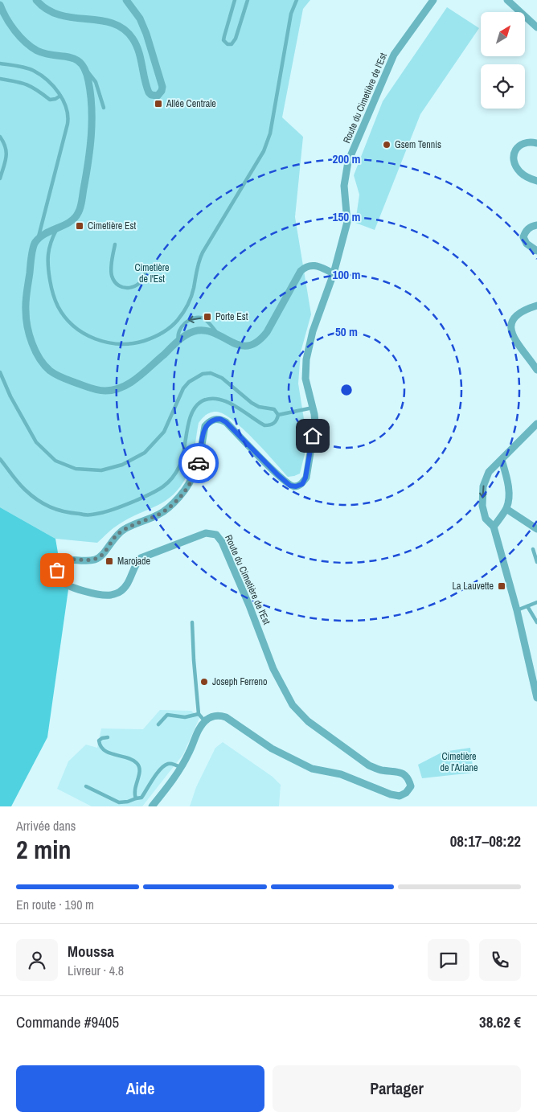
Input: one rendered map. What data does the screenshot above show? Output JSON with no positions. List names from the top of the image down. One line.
{"streets":{"street":["Route du Cimetière de l'Est"]},"parks":["Cimetière de l'Est","Cimetière de l’Ariane"],"places":{"transit":["Allée Centrale","Cimetière Est","Porte Est","Marojade","La Lauvette"],"other":["Gsem Tennis","Joseph Ferreno"]},"north":"top right","page":{"heading":["2 min","Arrivée dans","08:17–08:22"],"panel":["Moussa","Livreur · 4.8","Commande #9405","38.62 €"],"bar":"En route · 190 m","buttons":["Aide","Partager"]},"rings":["200 m","150 m","100 m","50 m"]}
